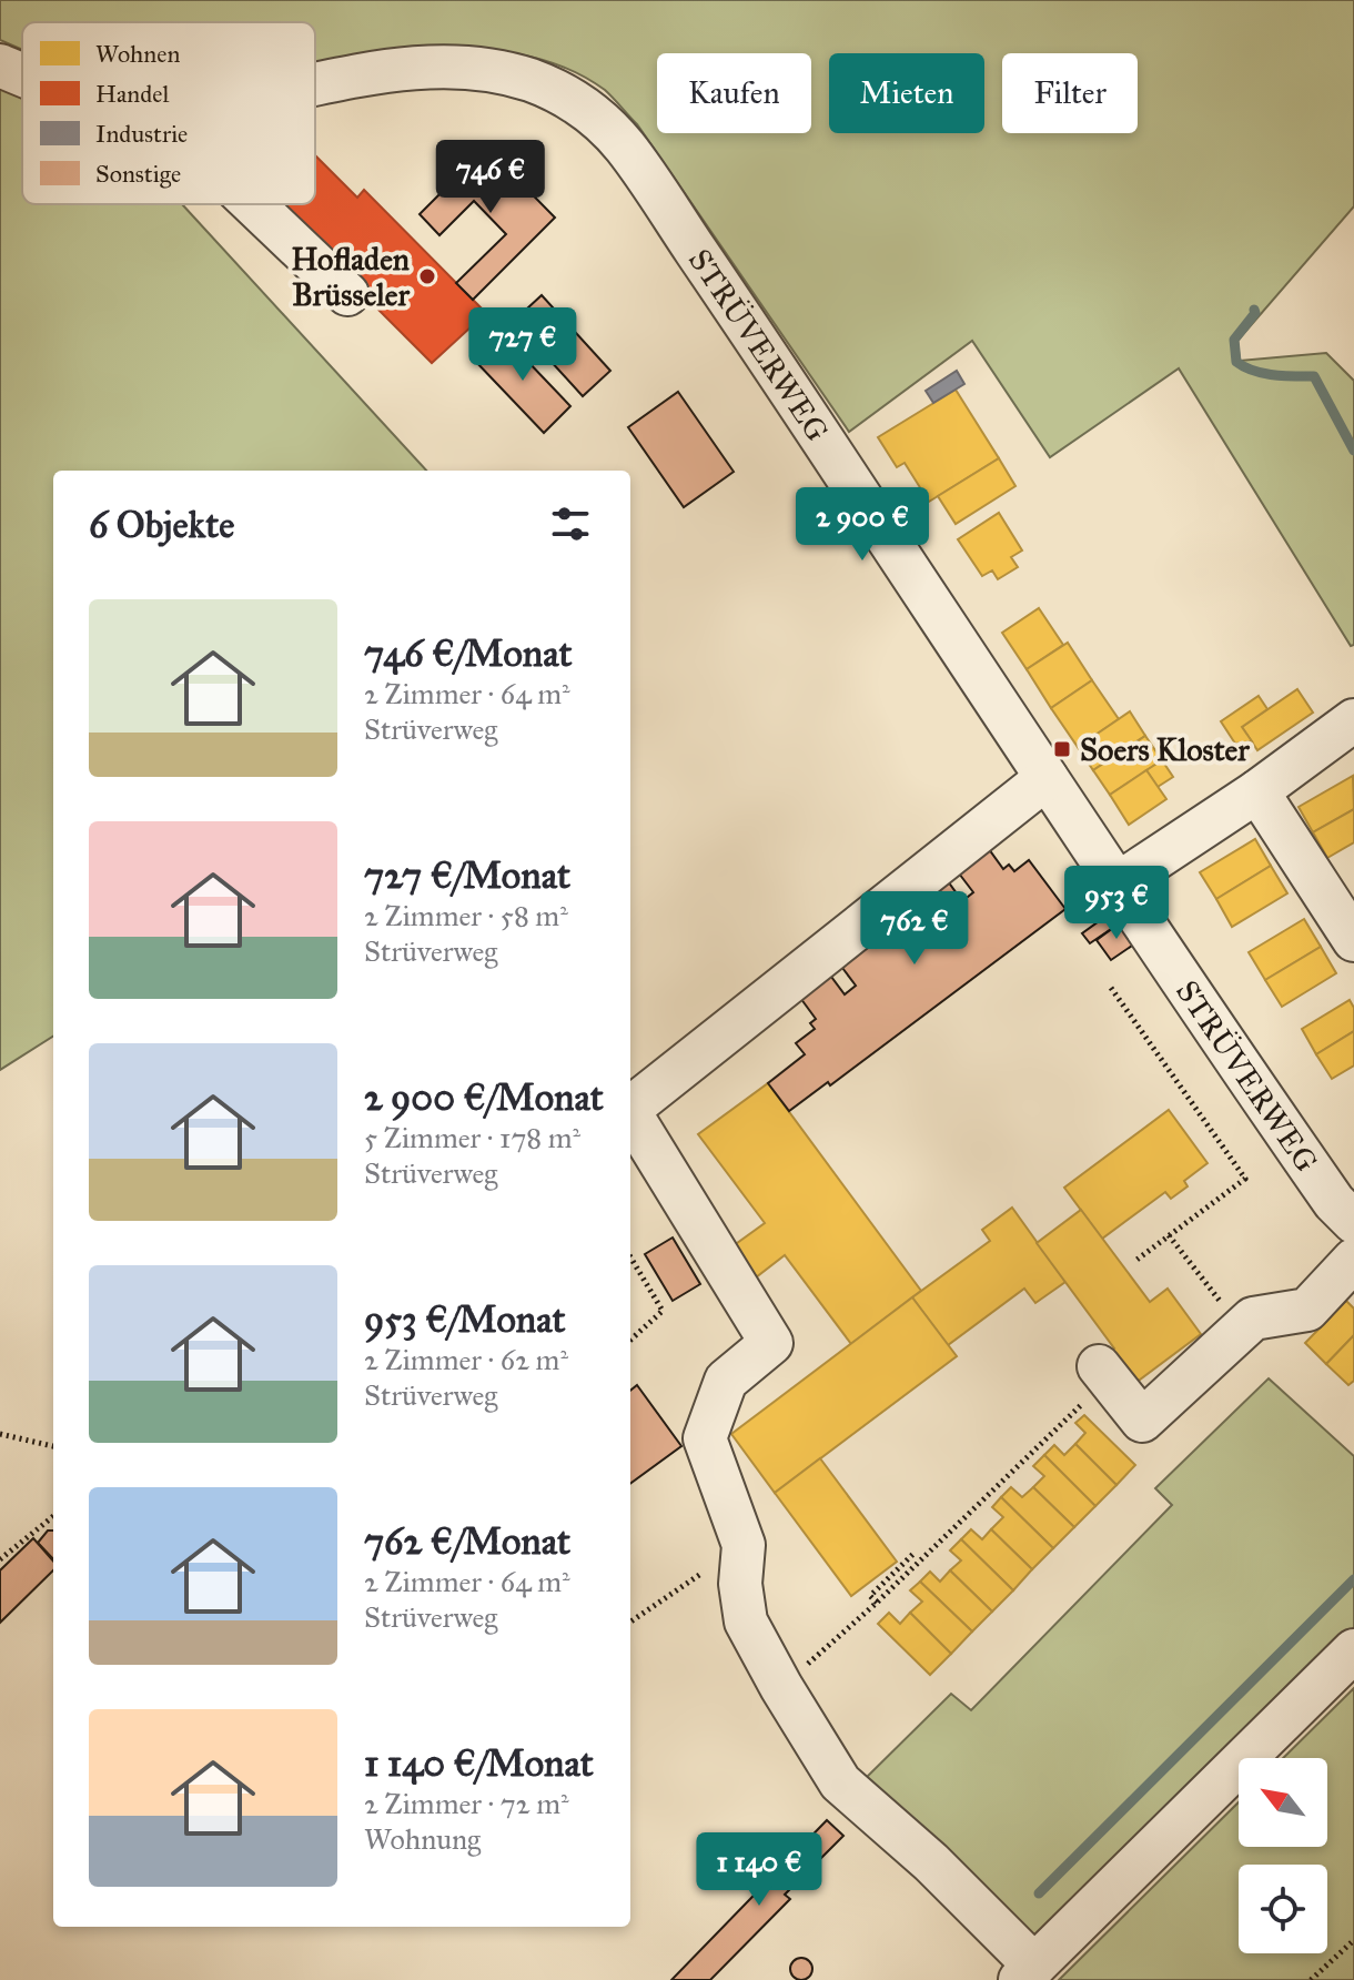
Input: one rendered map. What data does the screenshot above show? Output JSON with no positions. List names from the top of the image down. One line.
{"streets":{"street":["STRÜVERWEG"]},"places":{"other":["Hofladen Brüsseler"],"transit":["Soers Kloster"]},"legend":["Wohnen","Handel","Industrie","Sonstige"],"north":"top left","page":{"chip":["Kaufen","Mieten","Filter"],"price":["746 €","727 €","2 900 €","953 €","762 €","1 140 €"],"heading":"6 Objekte","list":[{"name":"746 €/Monat","note":"2 Zimmer · 64 m² · Strüverweg"},{"name":"727 €/Monat","note":"2 Zimmer · 58 m² · Strüverweg"},{"name":"2 900 €/Monat","note":"5 Zimmer · 178 m² · Strüverweg"},{"name":"953 €/Monat","note":"2 Zimmer · 62 m² · Strüverweg"},{"name":"762 €/Monat","note":"2 Zimmer · 64 m² · Strüverweg"},{"name":"1 140 €/Monat","note":"2 Zimmer · 72 m² · Wohnung"}]}}
